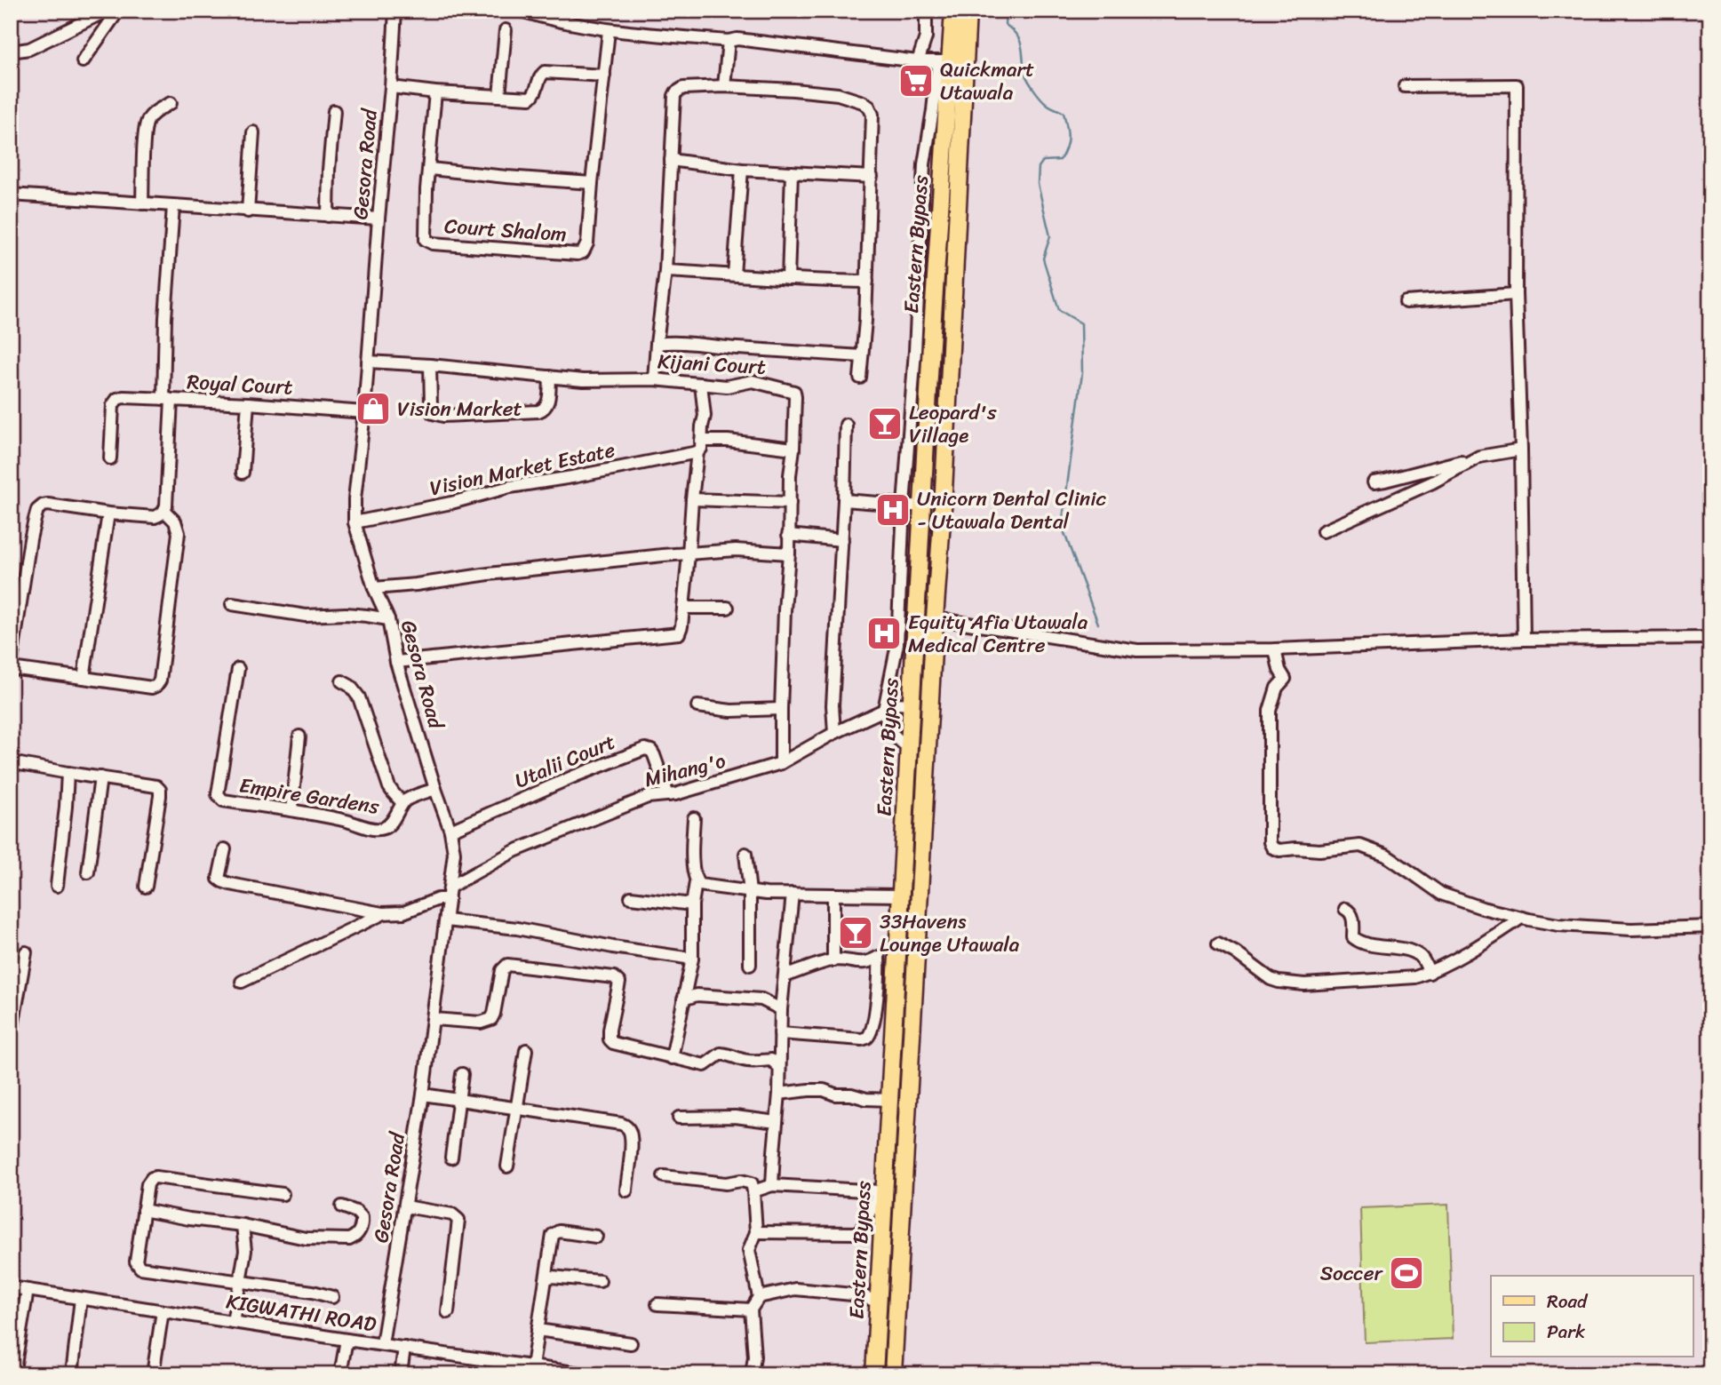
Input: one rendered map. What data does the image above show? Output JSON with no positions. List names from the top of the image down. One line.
{"streets":{"main road":["Eastern Bypass"],"street":["Gesora Road","Court Shalom","Kijani Court","Royal Court","Vision Market Estate","Utalii Court","Mihang'o","Empire Gardens","KIGWATHI ROAD"]},"crossings":[["Gesora Road","Kijani Court"],["Gesora Road","Royal Court"],["Gesora Road","Vision Market Estate"],["Gesora Road","Utalii Court"],["Gesora Road","Mihang'o"],["Gesora Road","Empire Gardens"],["Gesora Road","KIGWATHI ROAD"],["Eastern Bypass","Mihang'o"],["Kijani Court","Vision Market Estate"],["Kijani Court","Mihang'o"],["Utalii Court","Mihang'o"]],"places":{"supermarket":["Quickmart Utawala"],"shop":["Vision Market"],"bar":["Leopard's Village","33Havens Lounge Utawala"],"hospital":["Unicorn Dental Clinic - Utawala Dental","Equity Afia Utawala Medical Centre"],"sports":["Soccer"]},"legend":["Road","Park"]}
